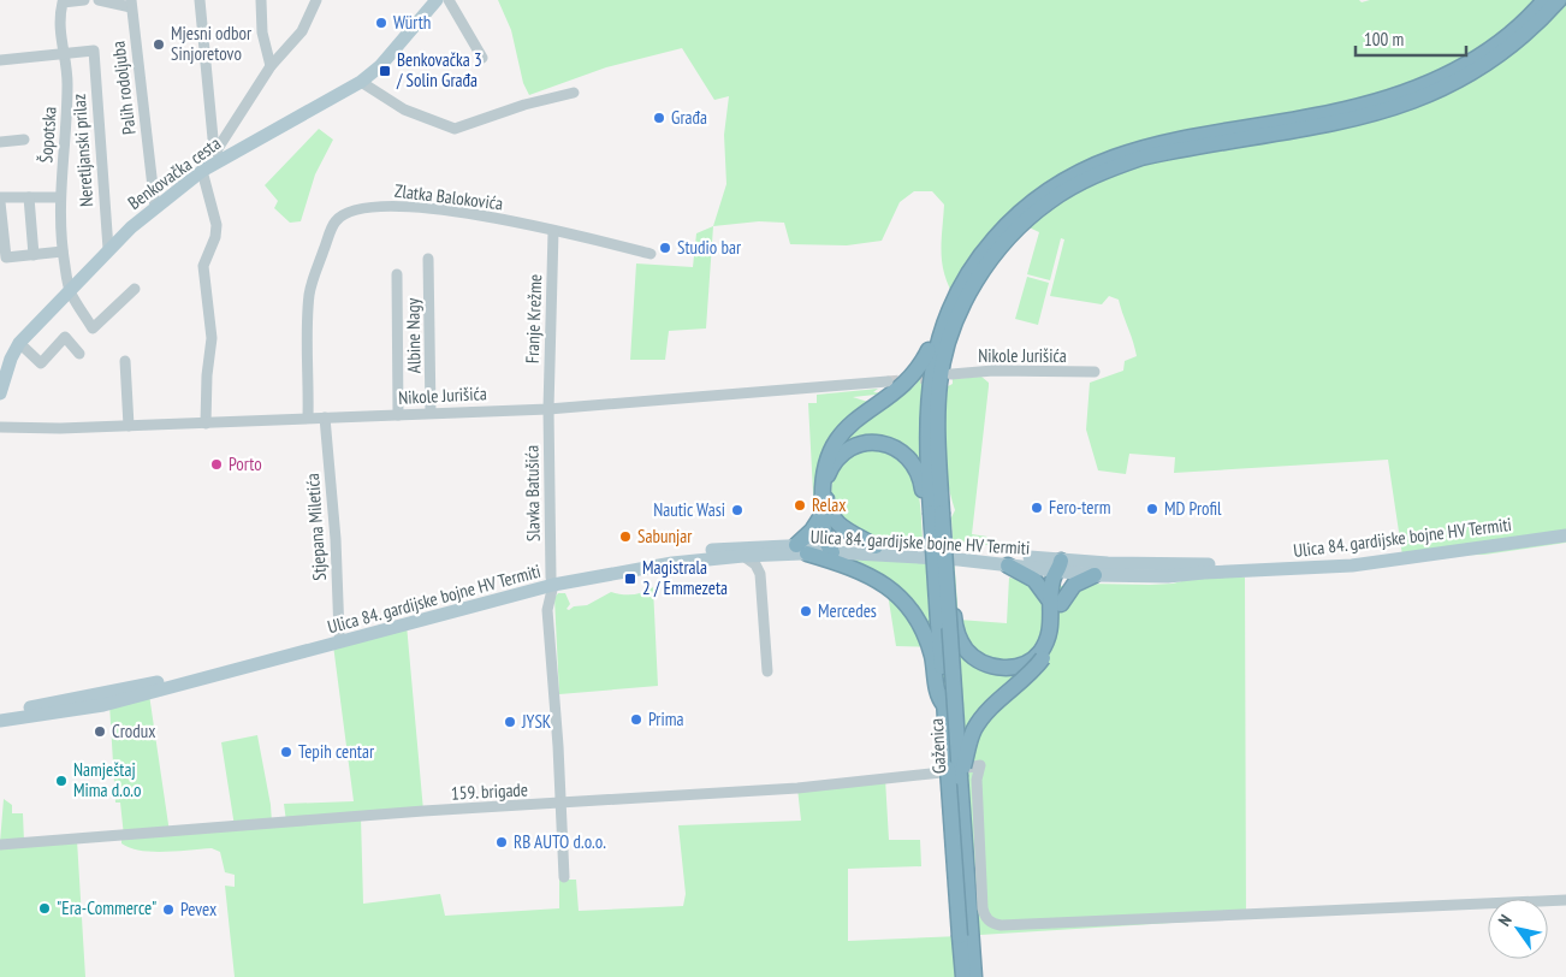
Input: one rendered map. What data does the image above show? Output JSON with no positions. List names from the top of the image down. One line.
{"streets":{"highway":["Gaženica"],"main road":["Benkovačka cesta","Ulica 84. gardijske bojne HV Termiti"],"street":["Palih rodoljuba","Šopotska","Neretljanski prilaz","Zlatka Balokovića","Franje Krežme","Albine Nagy","Nikole Jurišića","Slavka Batušića","Stjepana Miletića","159. brigade"]},"crossings":[["Palih rodoljuba","Benkovačka cesta"],["Šopotska","Neretljanski prilaz"],["Šopotska","Benkovačka cesta"],["Neretljanski prilaz","Benkovačka cesta"],["Zlatka Balokovića","Franje Krežme"],["Zlatka Balokovića","Nikole Jurišića"],["Franje Krežme","Nikole Jurišića"],["Franje Krežme","Slavka Batušića"],["Albine Nagy","Nikole Jurišića"],["Nikole Jurišića","Slavka Batušića"],["Nikole Jurišića","Stjepana Miletića"],["Slavka Batušića","Ulica 84. gardijske bojne HV Termiti"],["Slavka Batušića","159. brigade"],["Stjepana Miletića","Ulica 84. gardijske bojne HV Termiti"]],"places":{"other":["Würth","Mjesni odbor Sinjoretovo","Građa","Studio bar","Porto","Relax","Fero-term","MD Profil","Nautic Wasi","Sabunjar","Mercedes","Prima","JYSK","Crodux","Tepih centar","Namještaj Mima d.o.o","RB AUTO d.o.o.","\"Era-Commerce\"","Pevex"],"transit":["Benkovačka 3 / Solin Građa","Magistrala 2 / Emmezeta"]},"scale_bar":"100 m","north":"top left"}
